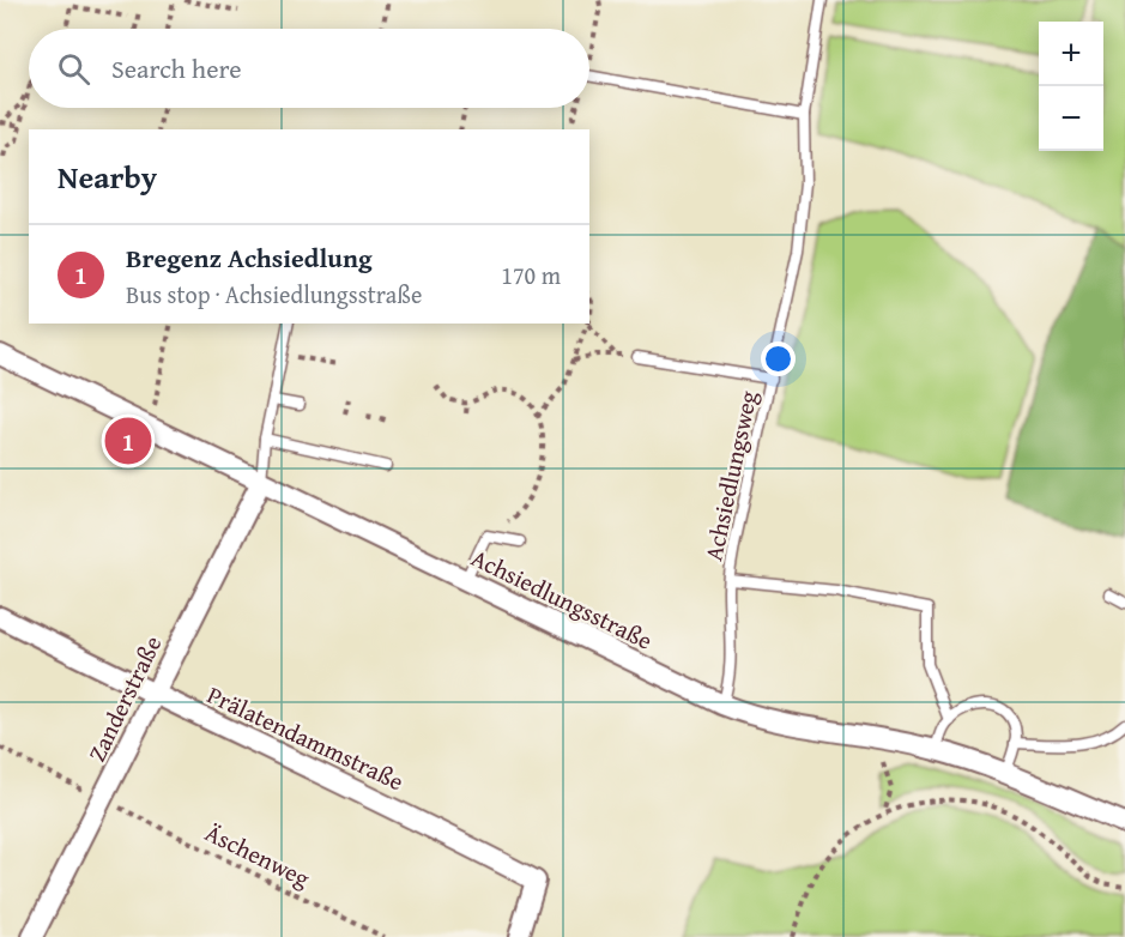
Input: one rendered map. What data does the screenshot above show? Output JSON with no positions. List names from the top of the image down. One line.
{"streets":{"street":["Achsiedlungsstraße","Zanderstraße","Prälatendammstraße"],"lane":["Achsiedlungsweg"],"path":["Äschenweg"]},"crossings":[["Achsiedlungsweg","Achsiedlungsstraße"],["Achsiedlungsstraße","Zanderstraße"],["Zanderstraße","Prälatendammstraße"]],"page":{"map_buttons":["+","−"],"search":"Search here","heading":"Nearby","list":[{"mark":"1","name":"Bregenz Achsiedlung","note":"Bus stop · Achsiedlungsstraße","value":"170 m"}],"pins":"1"}}
